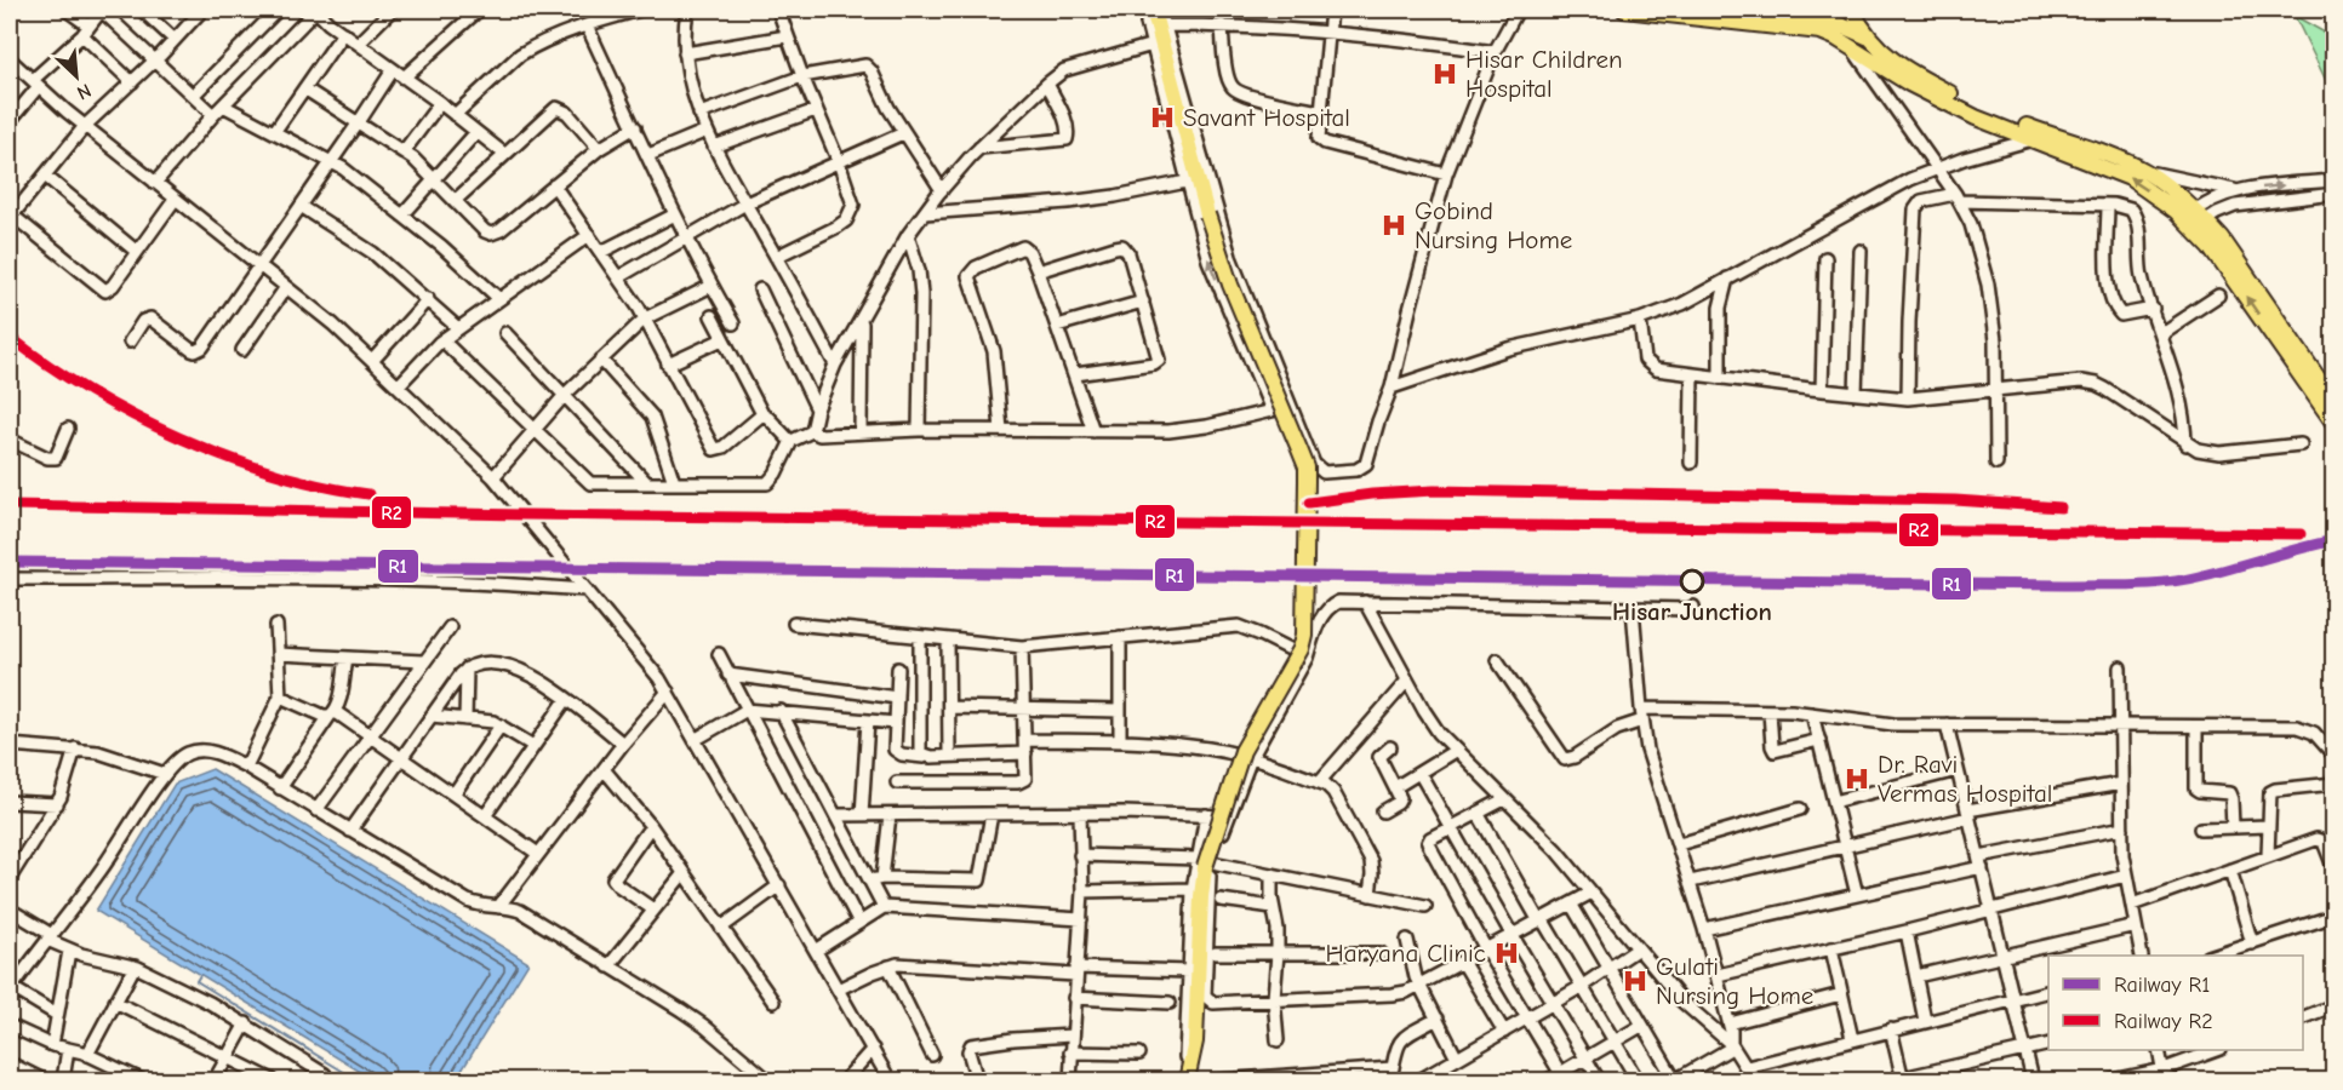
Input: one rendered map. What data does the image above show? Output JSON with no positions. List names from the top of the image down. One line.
{"places":{"hospital":["Hisar Children Hospital","Savant Hospital","Gobind Nursing Home","Dr. Ravi Vermas Hospital","Haryana Clinic","Gulati Nursing Home"],"other":["Hisar Junction"]},"lines":["rail line R2","rail line R1"],"legend":["Railway R1","Railway R2"],"north":"bottom right"}
